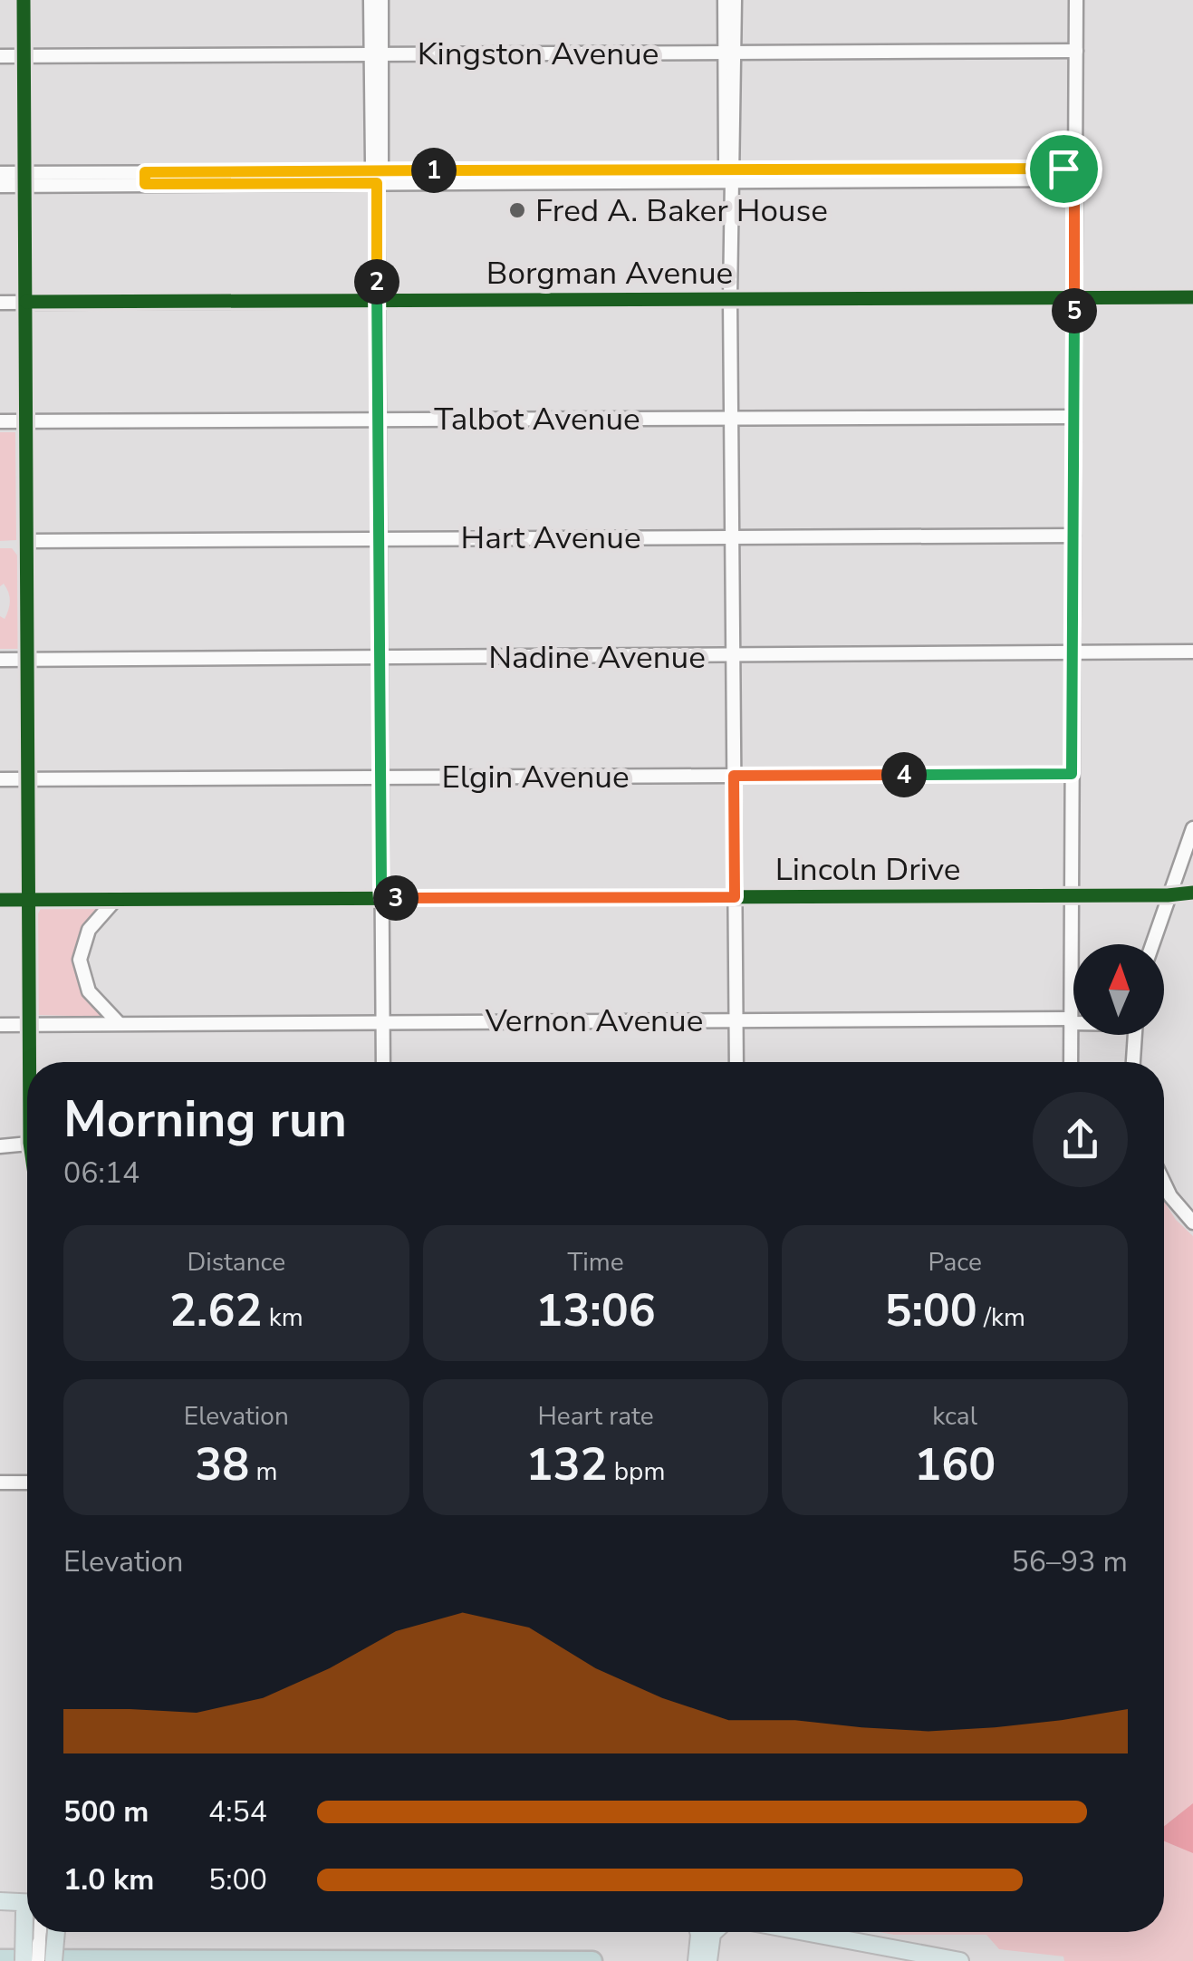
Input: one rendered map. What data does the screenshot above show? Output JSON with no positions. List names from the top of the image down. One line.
{"streets":{"street":["Kingston Avenue","Borgman Avenue","Talbot Avenue","Hart Avenue","Nadine Avenue","Elgin Avenue","Lincoln Drive","Vernon Avenue"]},"places":["Fred A. Baker House"],"north":"top","page":{"pins":["1","2","5","4","3"],"heading":["Morning run","06:14"],"stats":[["Distance","2.62 km"],["Time","13:06"],["Pace","5:00 /km"],["Elevation","38 m"],["Heart rate","132 bpm"],["kcal","160"]],"chart":["Elevation","56–93 m"],"list":[{"name":"500 m","note":"4:54"},{"name":"1.0 km","note":"5:00"}]}}
